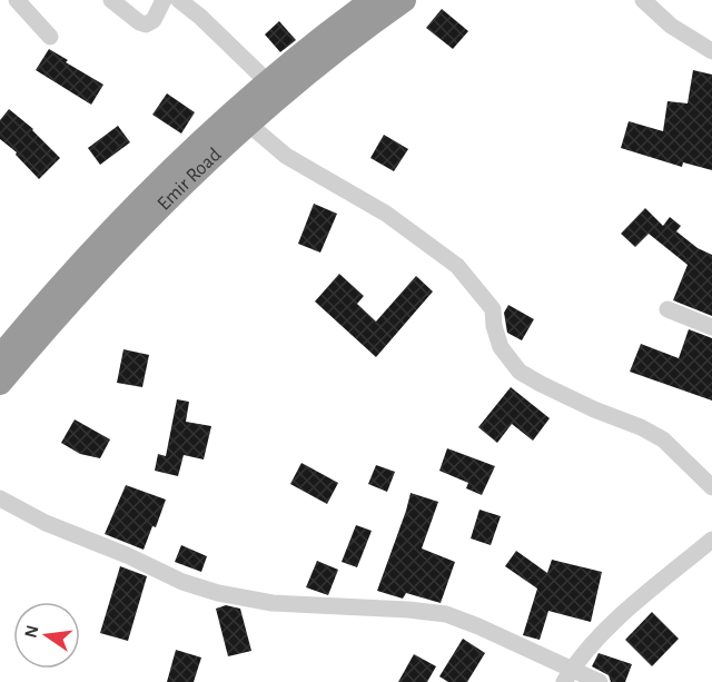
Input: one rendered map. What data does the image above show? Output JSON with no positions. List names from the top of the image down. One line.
{"streets":{"highway":["Emir Road"]},"north":"left"}
